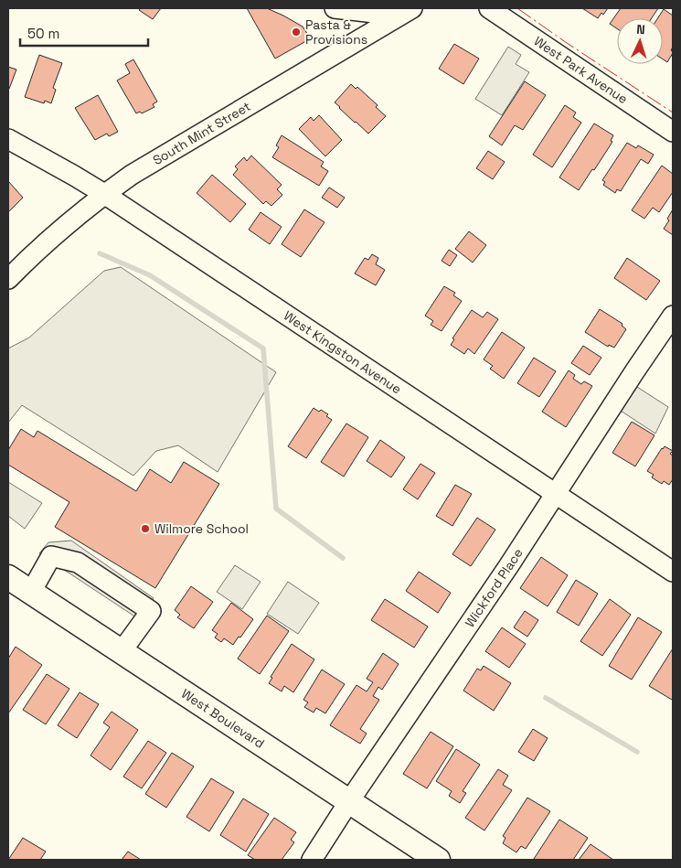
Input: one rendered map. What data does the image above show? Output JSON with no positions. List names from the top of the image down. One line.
{"streets":{"main road":["West Boulevard"],"street":["West Park Avenue","South Mint Street","West Kingston Avenue","Wickford Place"]},"crossings":[["South Mint Street","West Kingston Avenue"],["West Kingston Avenue","Wickford Place"],["Wickford Place","West Boulevard"]],"places":["Pasta & Provisions","Wilmore School"],"scale_bar":"50 m","north":"top"}
